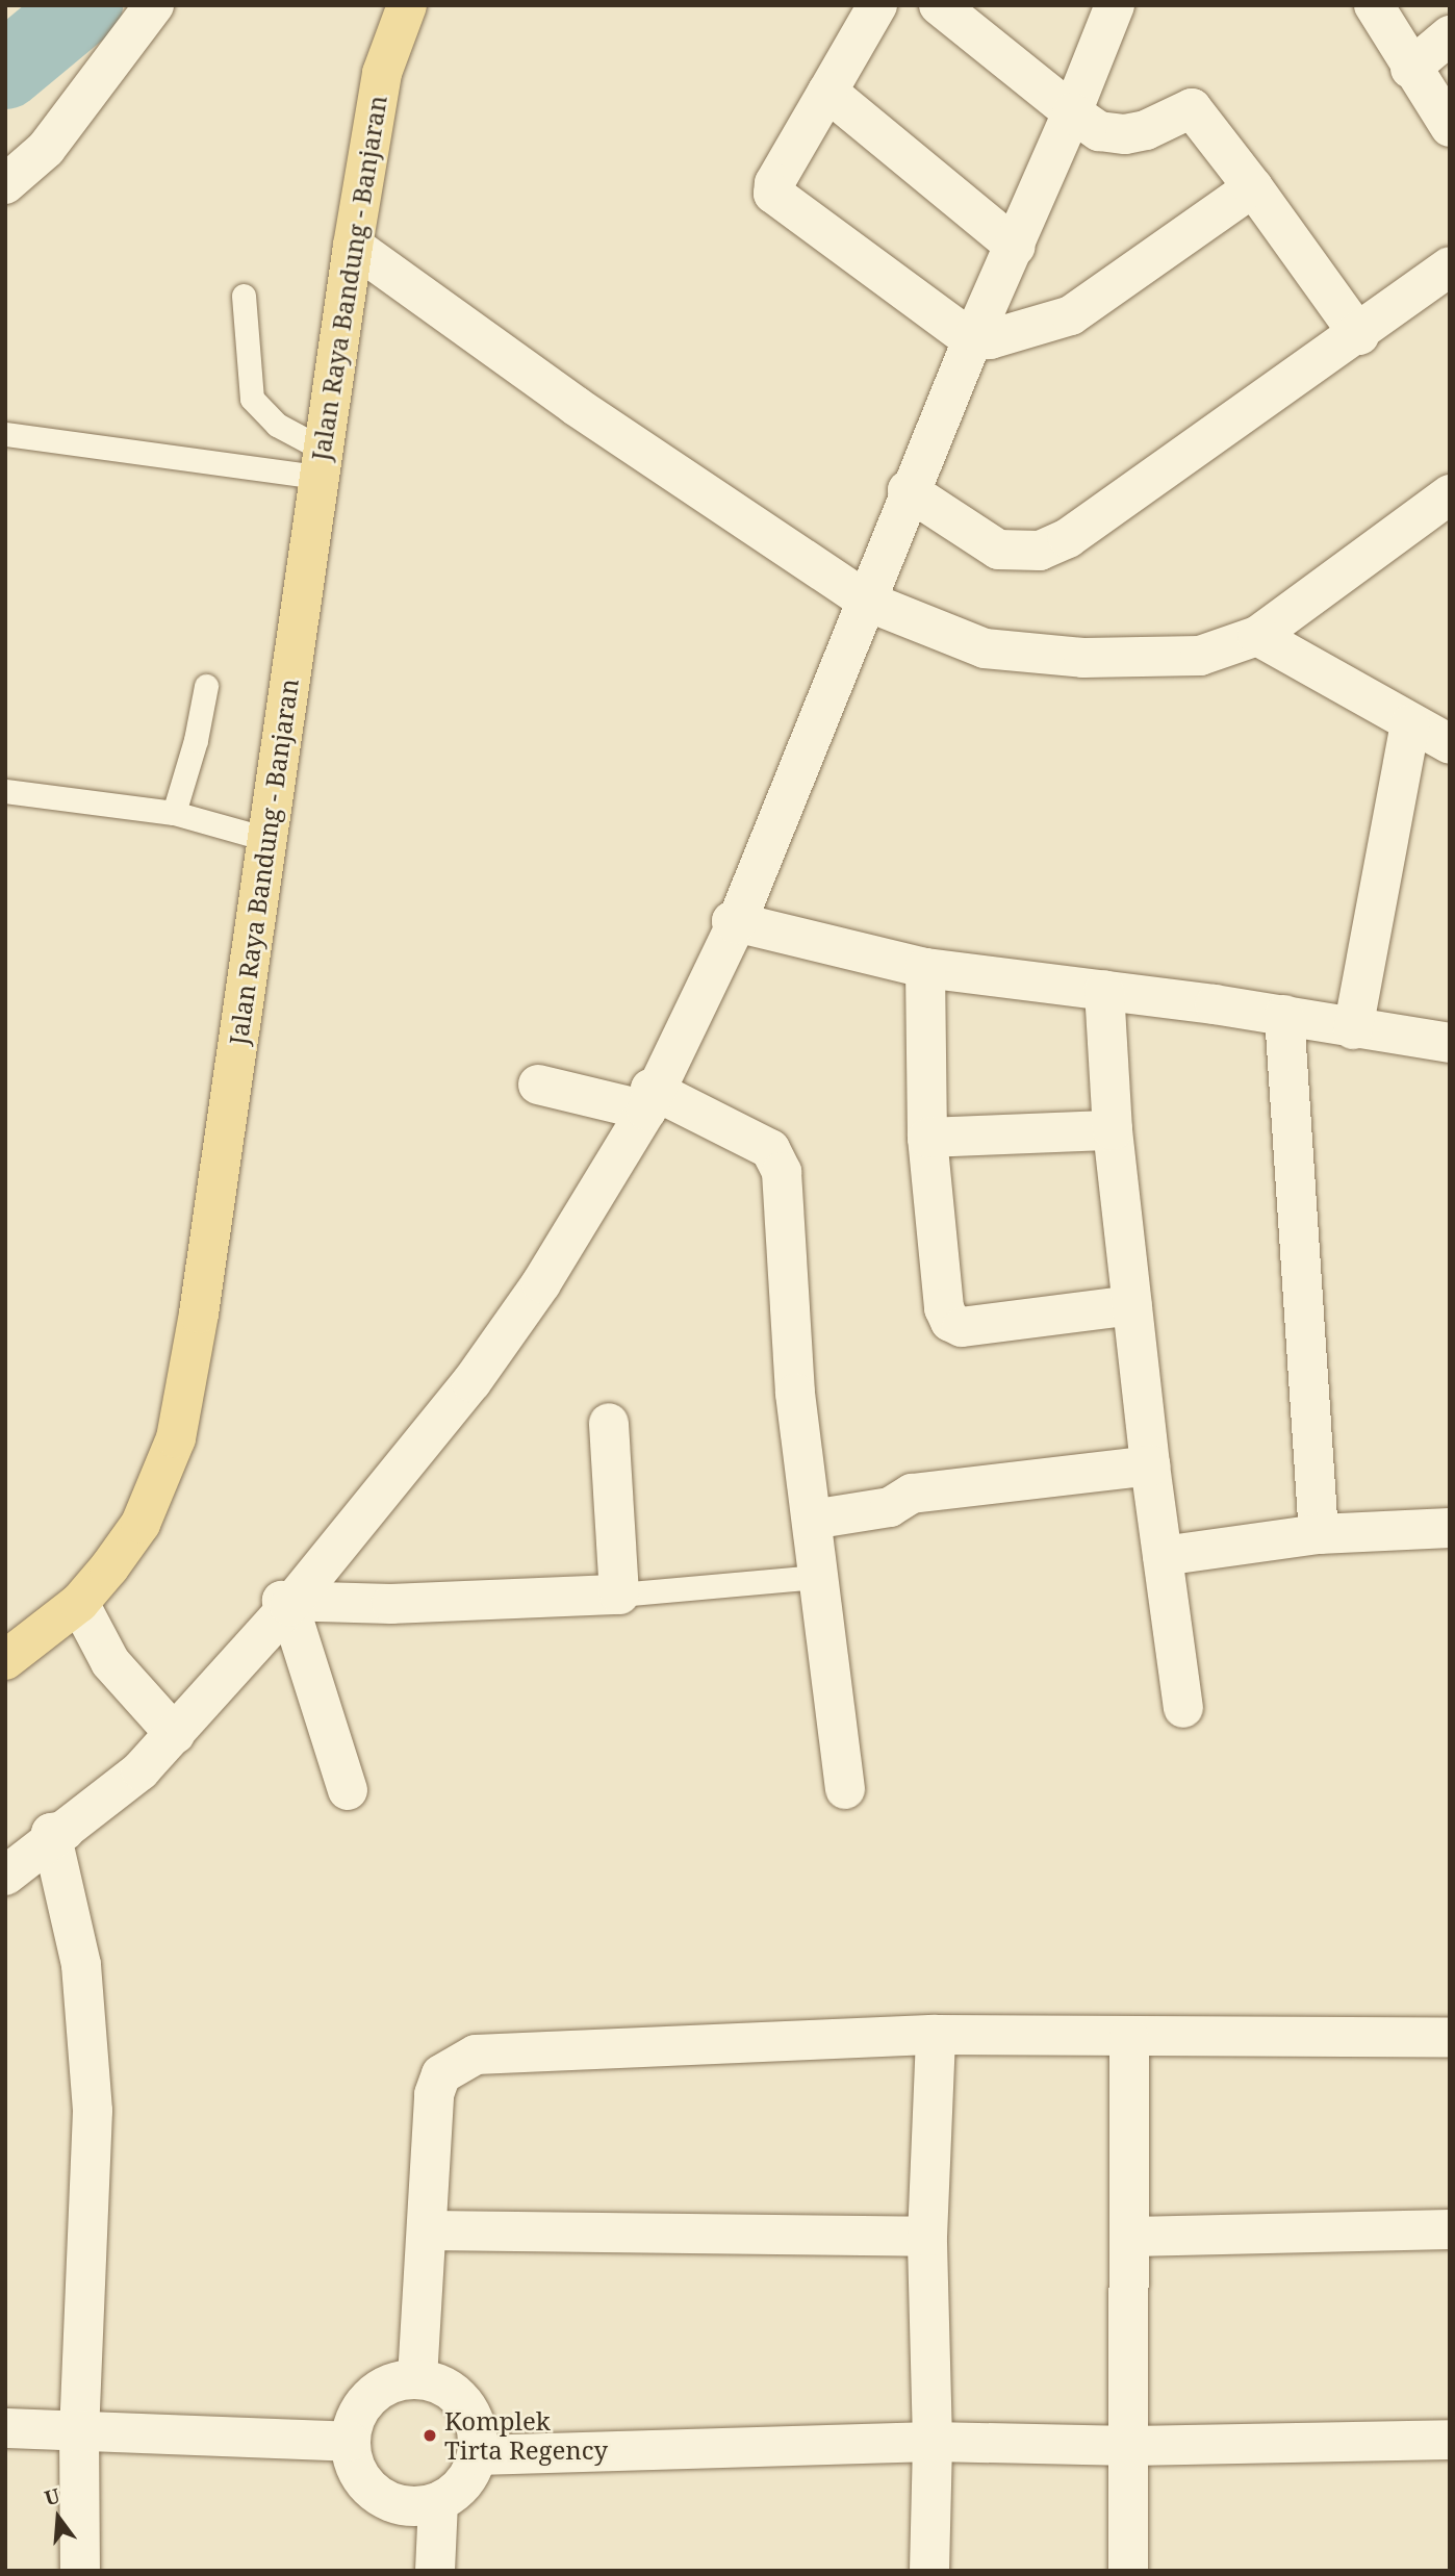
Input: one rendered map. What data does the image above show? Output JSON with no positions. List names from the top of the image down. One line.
{"streets":{"main road":["Jalan Raya Bandung - Banjaran"]},"places":["Komplek Tirta Regency"],"north":"top"}
